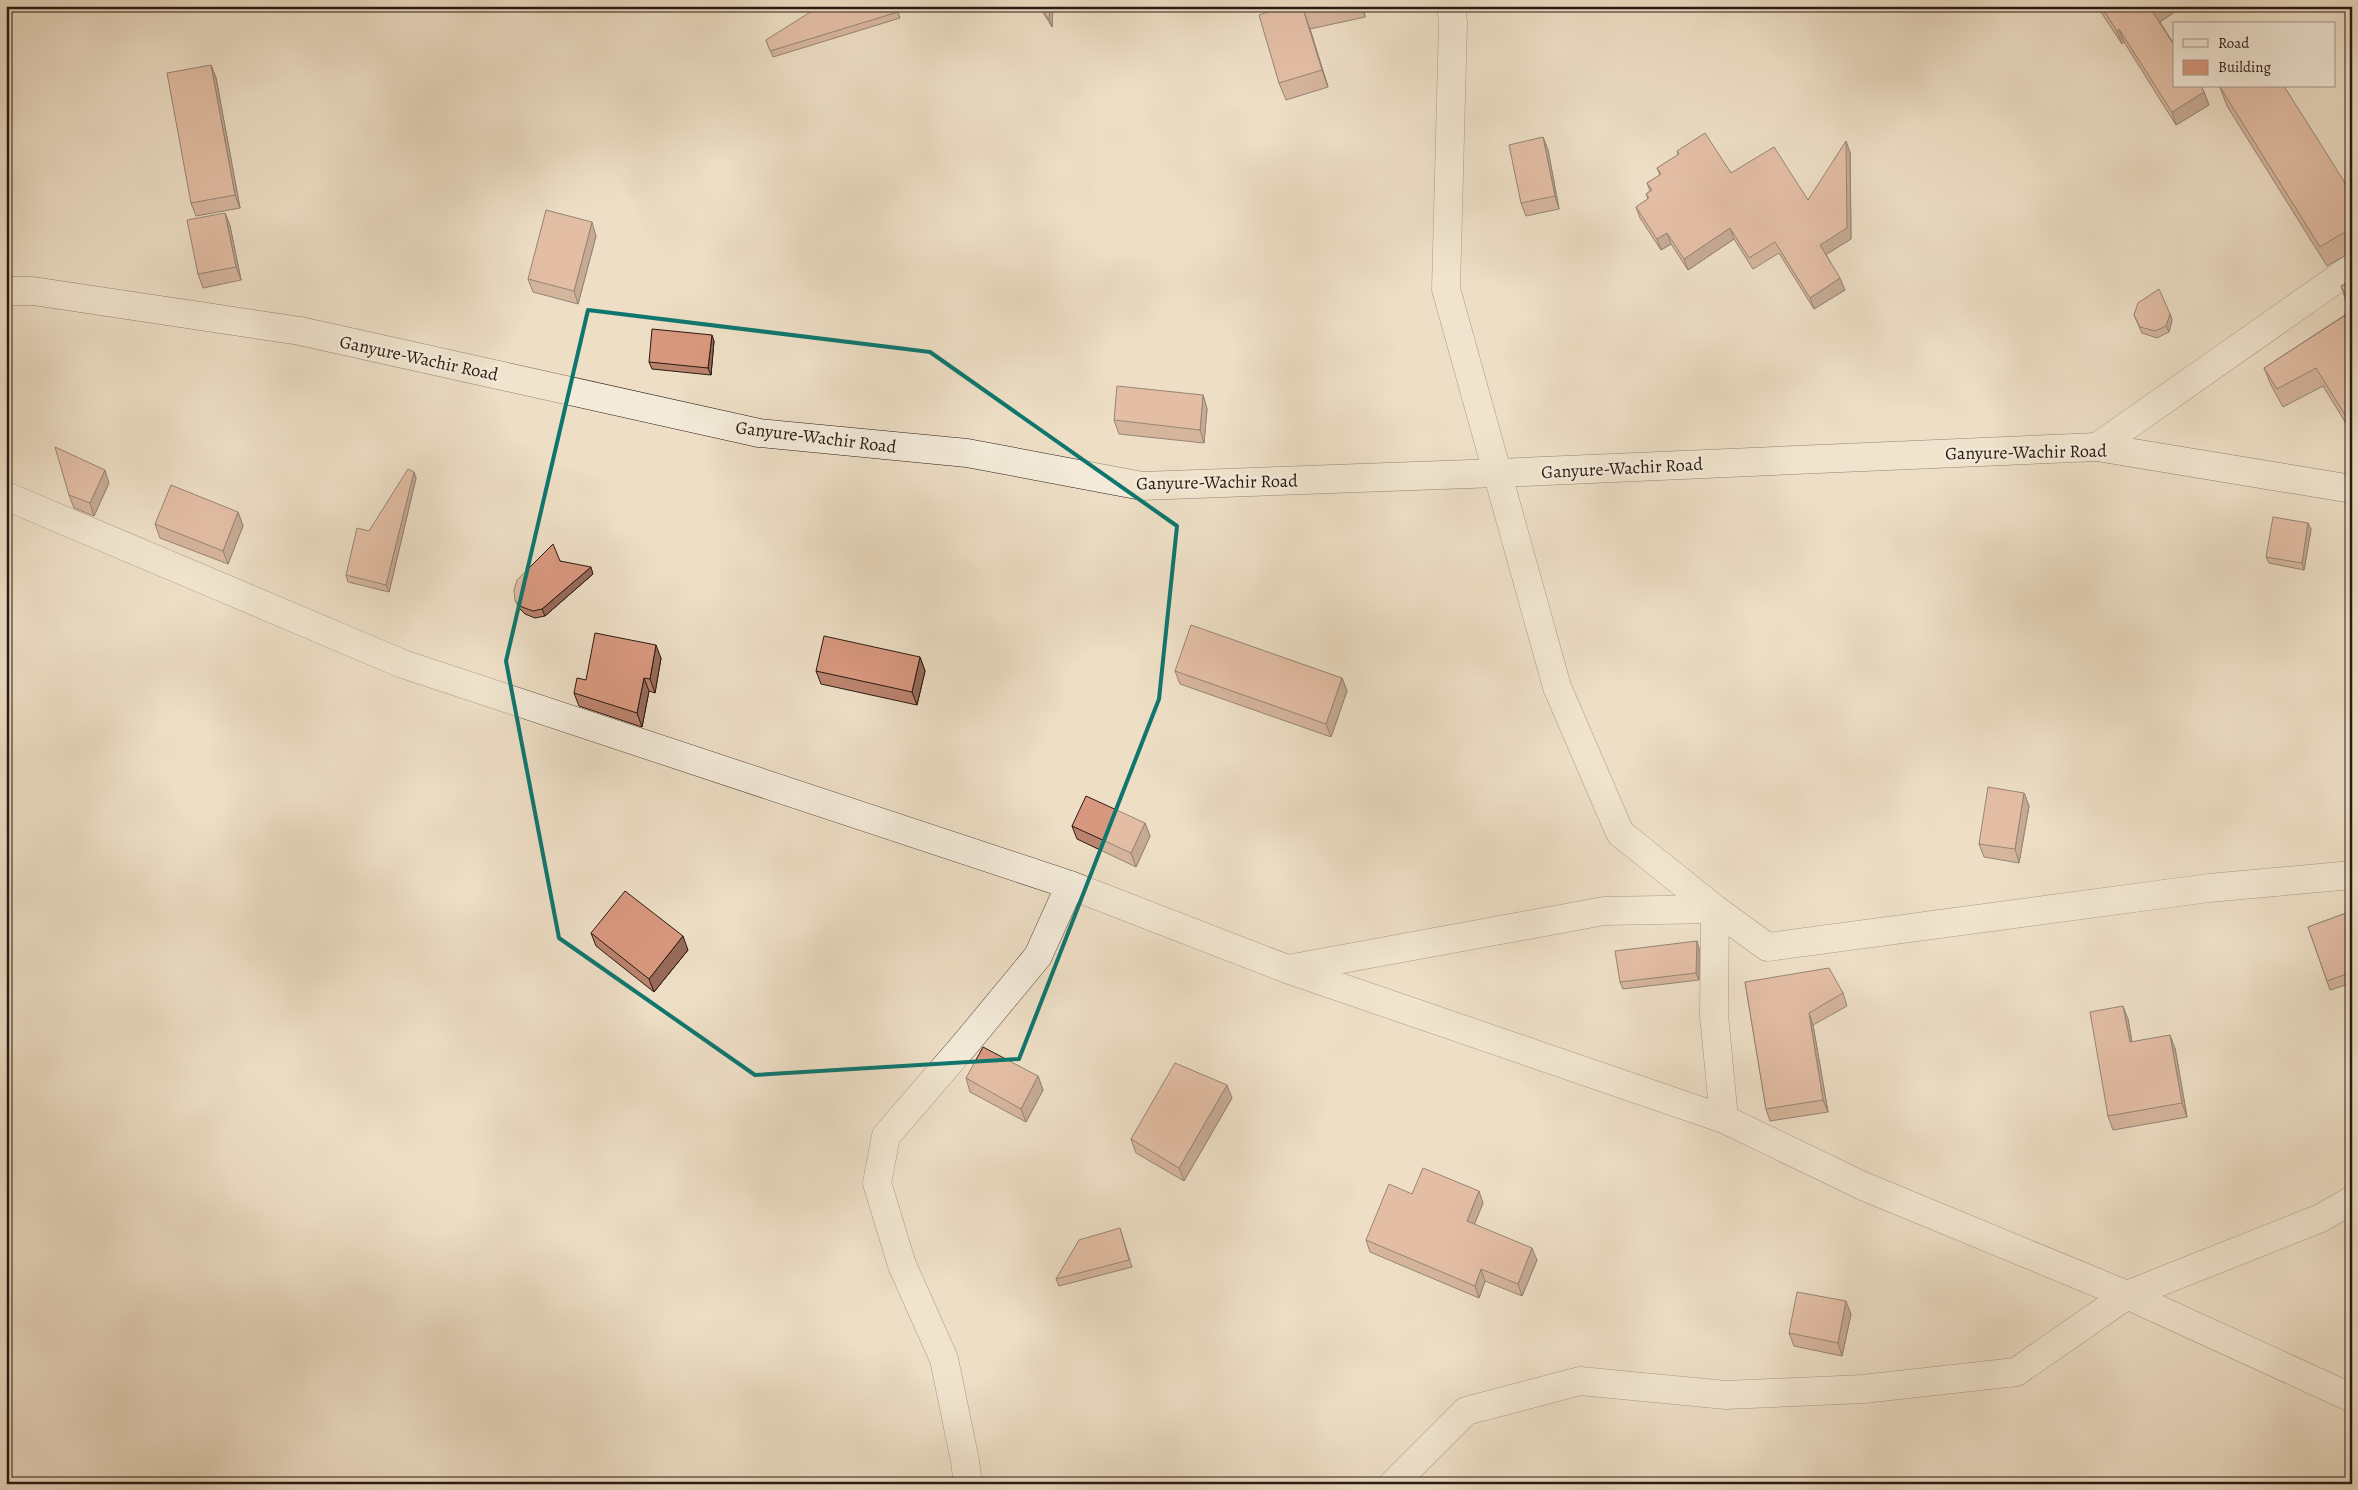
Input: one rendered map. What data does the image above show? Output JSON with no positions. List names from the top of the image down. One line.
{"streets":{"street":["Ganyure-Wachir Road"]},"legend":["Road","Building"]}
